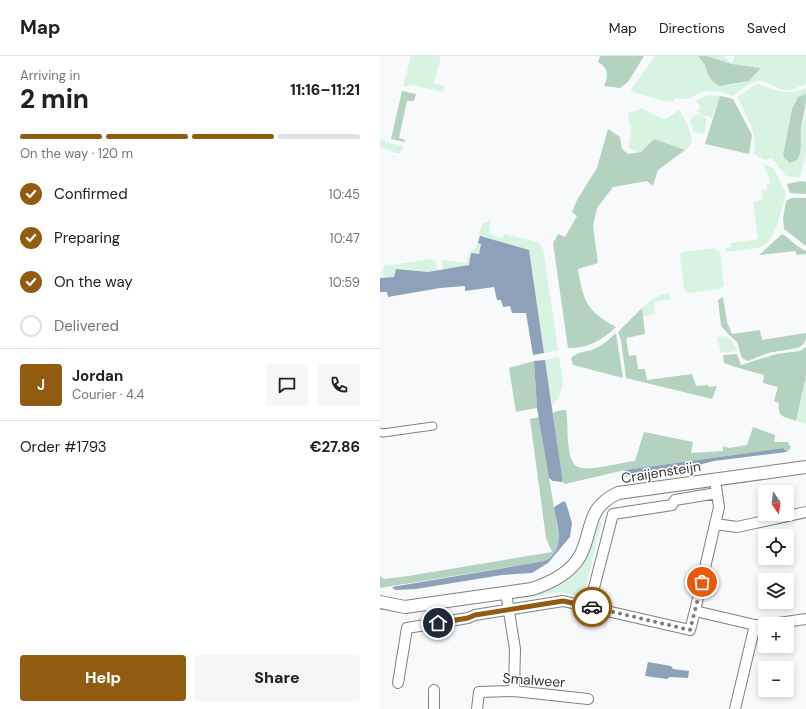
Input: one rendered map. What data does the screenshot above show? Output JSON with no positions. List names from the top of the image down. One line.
{"streets":{"street":["Craijensteijn","Smalweer"]},"north":"bottom","page":{"header":"Map","nav":["Map","Directions","Saved"],"heading":["2 min","Arriving in","11:16–11:21"],"panel":["Jordan","Courier · 4.4","Order #1793","€27.86"],"bar":"On the way · 120 m","list":[["Confirmed","10:45"],["Preparing","10:47"],["On the way","10:59"],"Delivered"],"round":"J","map_buttons":["+","−"],"buttons":["Help","Share"]}}
